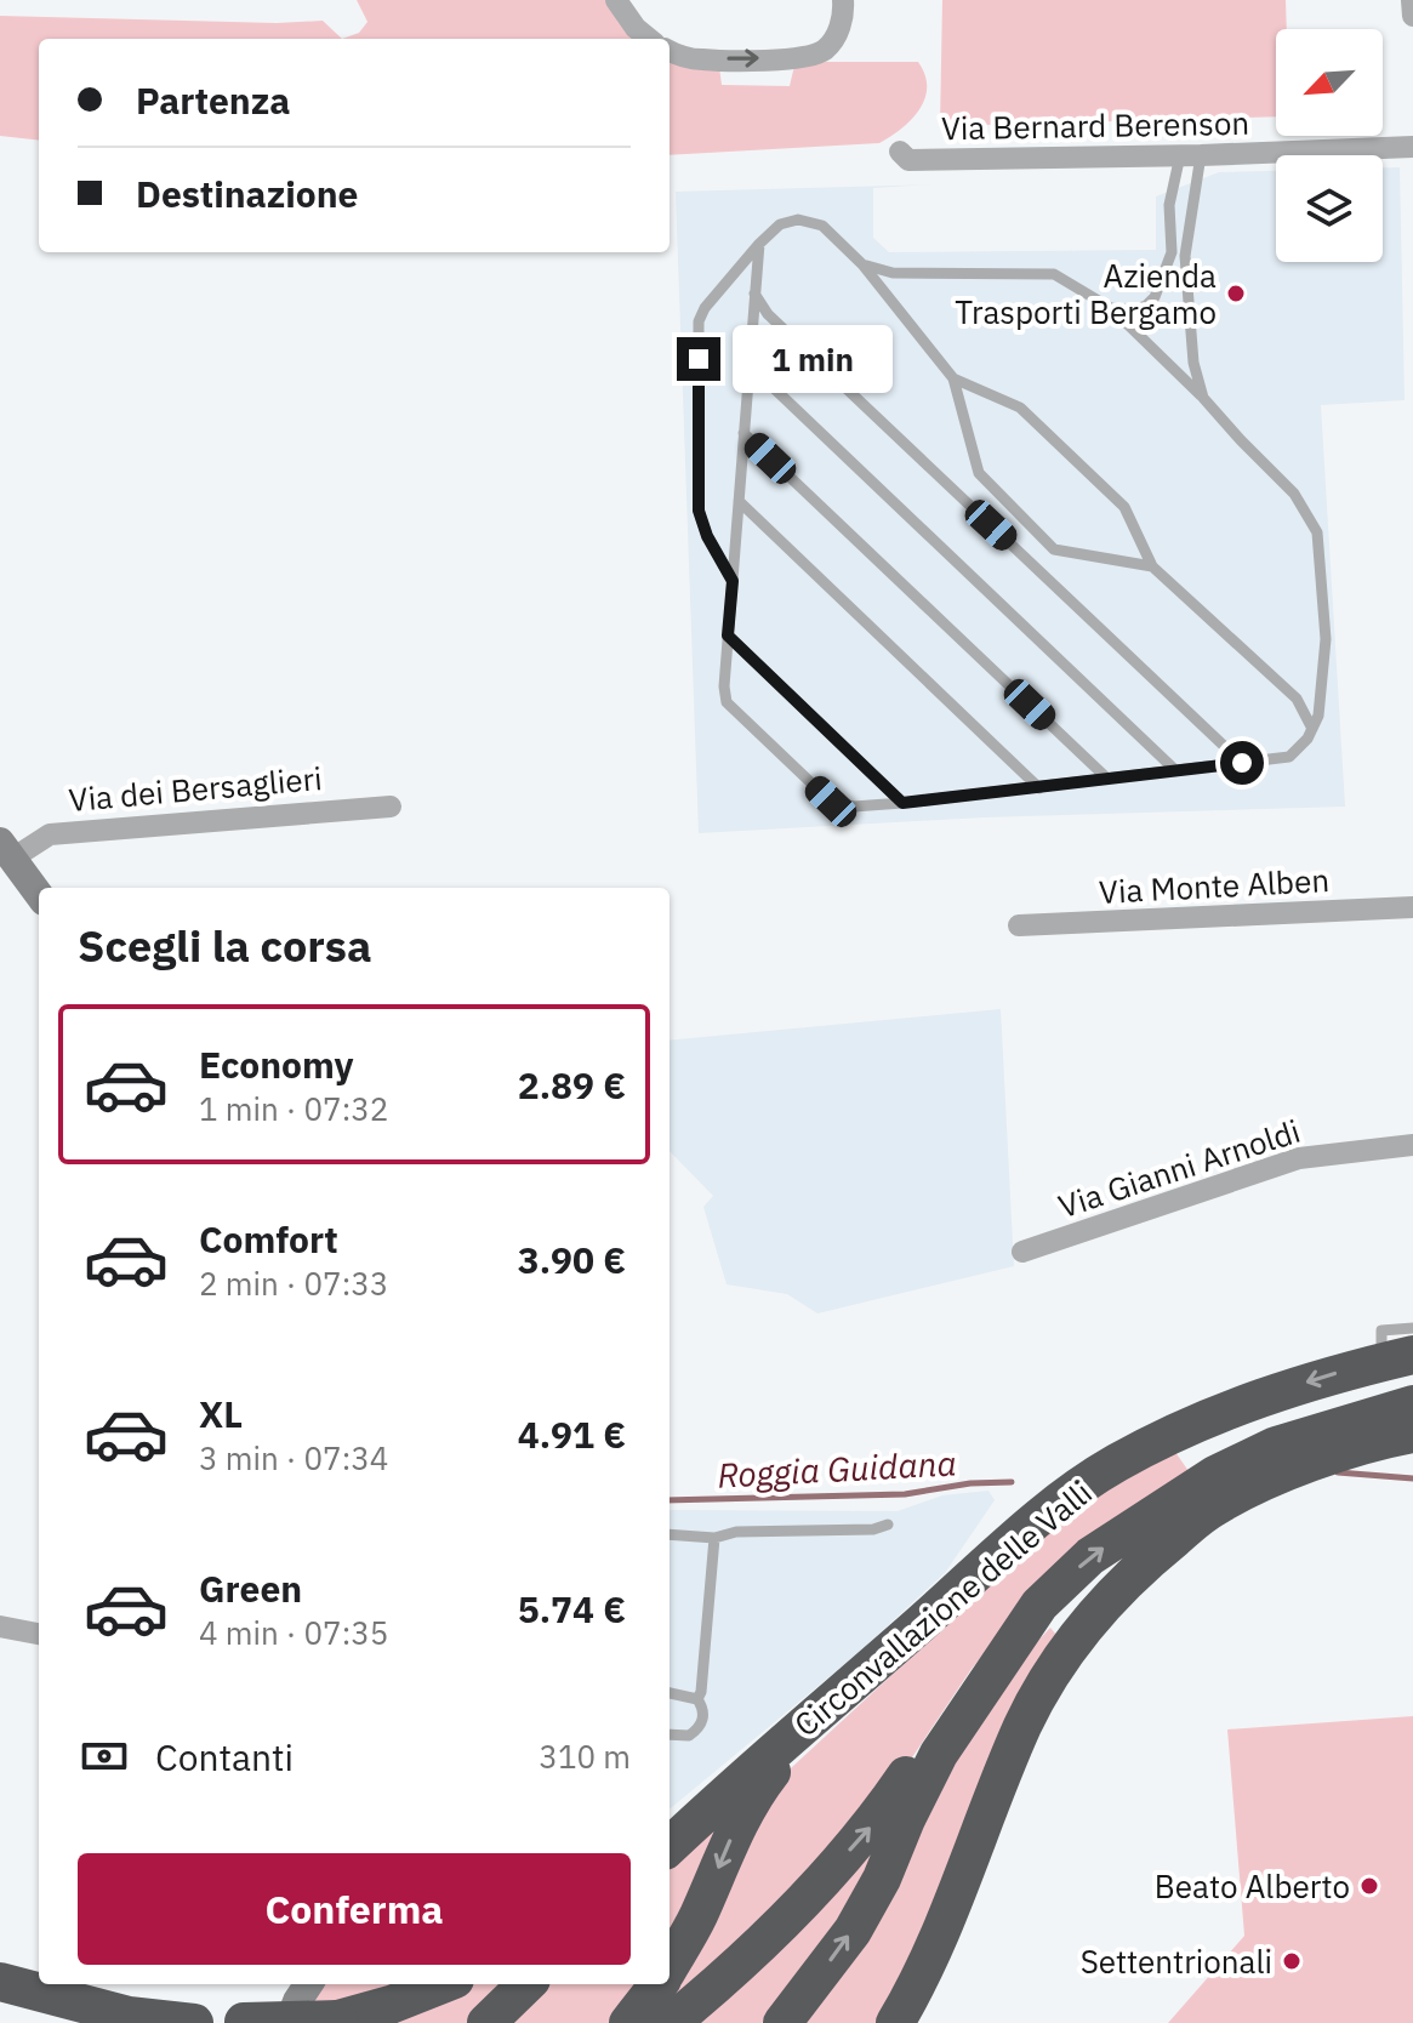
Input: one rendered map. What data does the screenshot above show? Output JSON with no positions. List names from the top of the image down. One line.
{"streets":{"highway":["Circonvallazione delle Valli"],"street":["Via Bernard Berenson","Via dei Bersaglieri","Via Monte Alben","Via Gianni Arnoldi"]},"water":["Roggia Guidana"],"places":["Azienda Trasporti Bergamo","Beato Alberto","Settentrionali"],"north":"bottom left","page":{"banner":["Partenza","Destinazione"],"bubble":"1 min","heading":"Scegli la corsa","list":[{"name":"Economy","note":"1 min · 07:32","value":"2.89 €"},{"name":"Comfort","note":"2 min · 07:33","value":"3.90 €"},{"name":"XL","note":"3 min · 07:34","value":"4.91 €"},{"name":"Green","note":"4 min · 07:35","value":"5.74 €"}],"pay":["Contanti","310 m"],"buttons":"Conferma"}}
